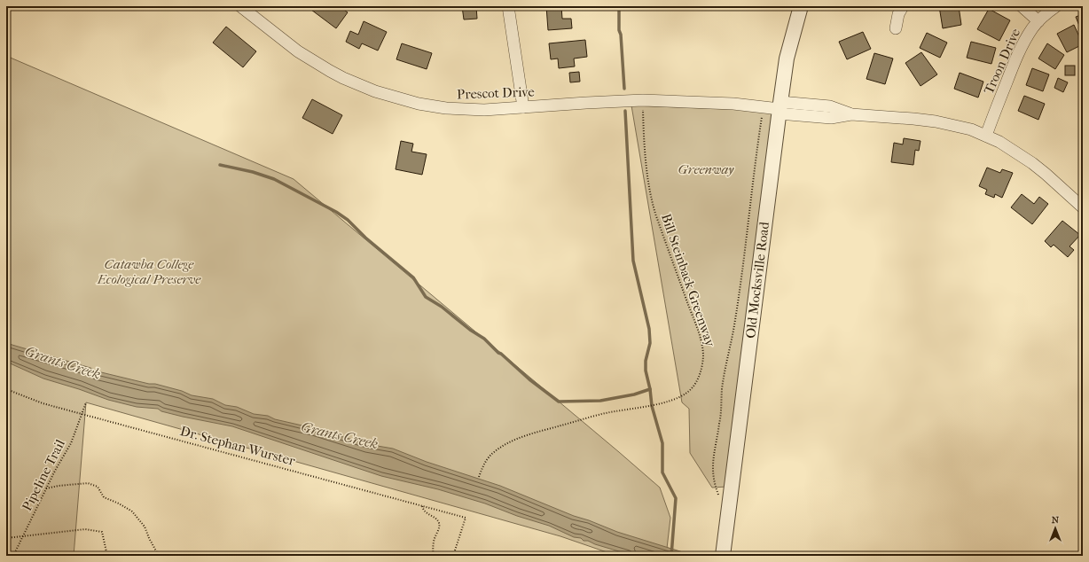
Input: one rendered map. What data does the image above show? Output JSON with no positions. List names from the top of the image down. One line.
{"streets":{"street":["Troon Drive","Prescot Drive","Old Mocksville Road"],"path":["Bill Steinback Greenway","Dr. Stephan Wurster","Pipeline Trail"]},"crossings":[["Troon Drive","Prescot Drive"],["Prescot Drive","Old Mocksville Road"],["Dr. Stephan Wurster","Pipeline Trail"]],"water":["Grants Creek"],"parks":["Greenway","Catawba College Ecological Preserve"],"north":"top"}
